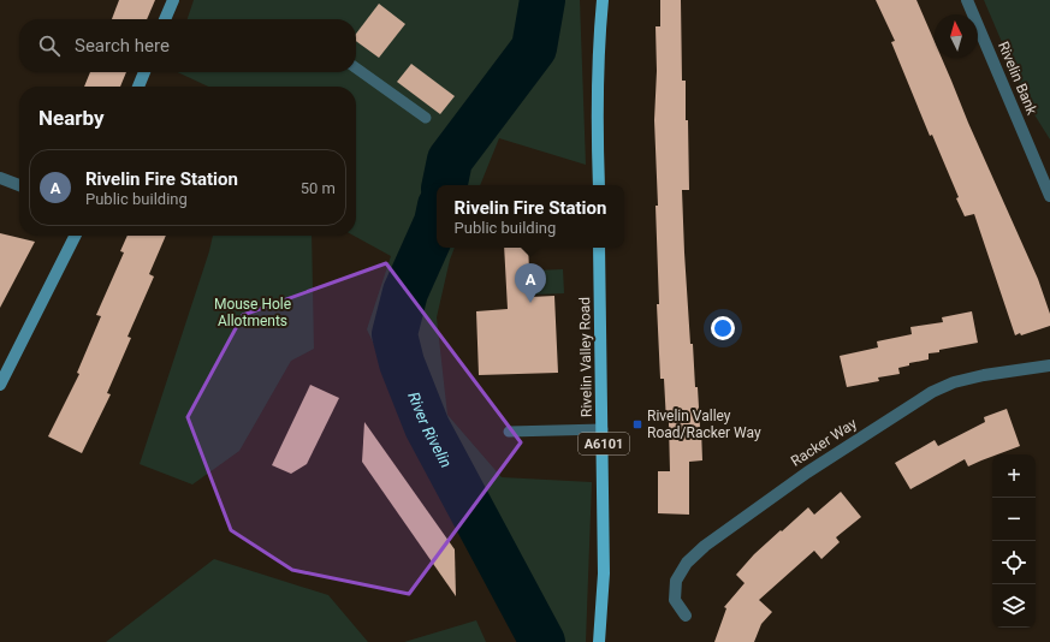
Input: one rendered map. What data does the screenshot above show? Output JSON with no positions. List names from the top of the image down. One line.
{"streets":{"main road":["Rivelin Valley Road","A6101"],"street":["Rivelin Bank","Racker Way"]},"water":["River Rivelin"],"parks":["Mouse Hole Allotments"],"places":{"transit":["Rivelin Valley Road/Racker Way"]},"north":"top","page":{"search":"Search here","heading":"Nearby","list":[{"mark":"A","name":"Rivelin Fire Station","note":"Public building","value":"50 m"}],"popup":["Rivelin Fire Station","Public building"],"pins":"A","map_buttons":["+","−"]}}
